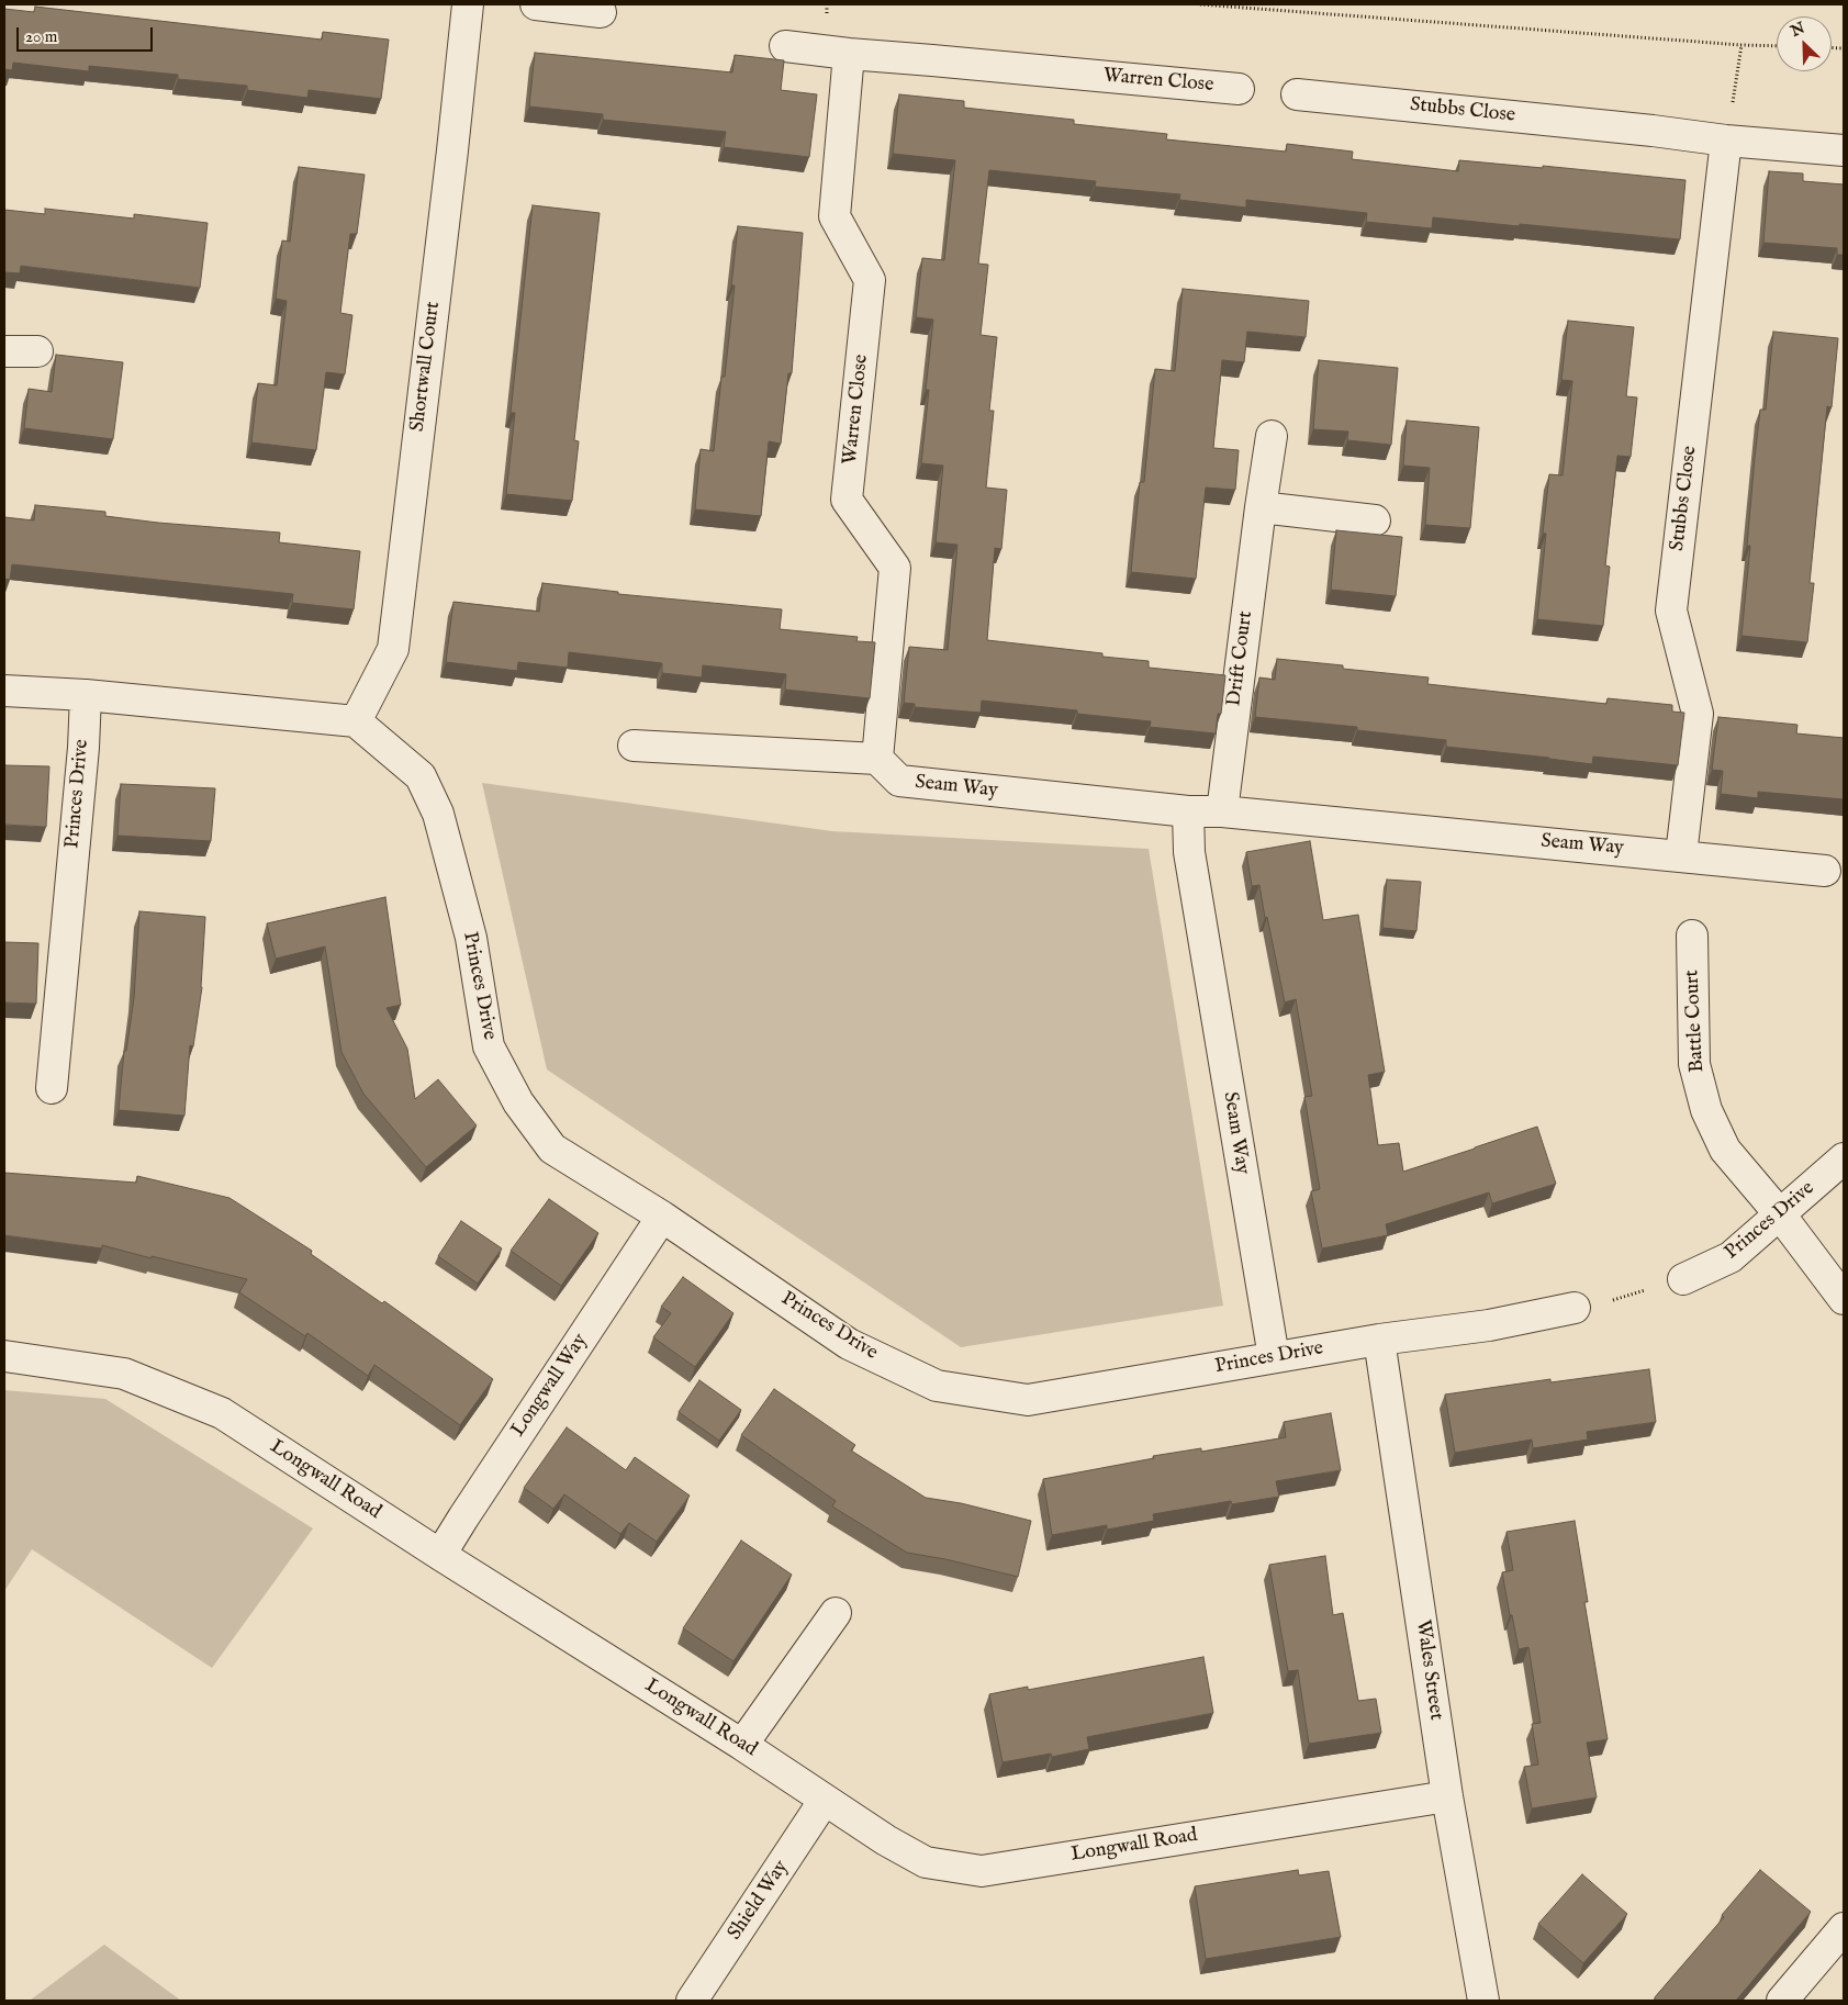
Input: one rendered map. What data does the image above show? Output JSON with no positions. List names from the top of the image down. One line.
{"streets":{"street":["Warren Close","Stubbs Close","Shortwall Court","Drift Court","Seam Way","Princes Drive","Battle Court","Longwall Way","Longwall Road","Wales Street","Shield Way"]},"crossings":[["Warren Close","Seam Way"],["Stubbs Close","Seam Way"],["Shortwall Court","Princes Drive"],["Drift Court","Seam Way"],["Seam Way","Princes Drive"],["Princes Drive","Battle Court"],["Princes Drive","Longwall Way"],["Princes Drive","Wales Street"],["Longwall Way","Longwall Road"],["Longwall Road","Wales Street"],["Longwall Road","Shield Way"]],"scale_bar":"20 m","north":"top left"}
